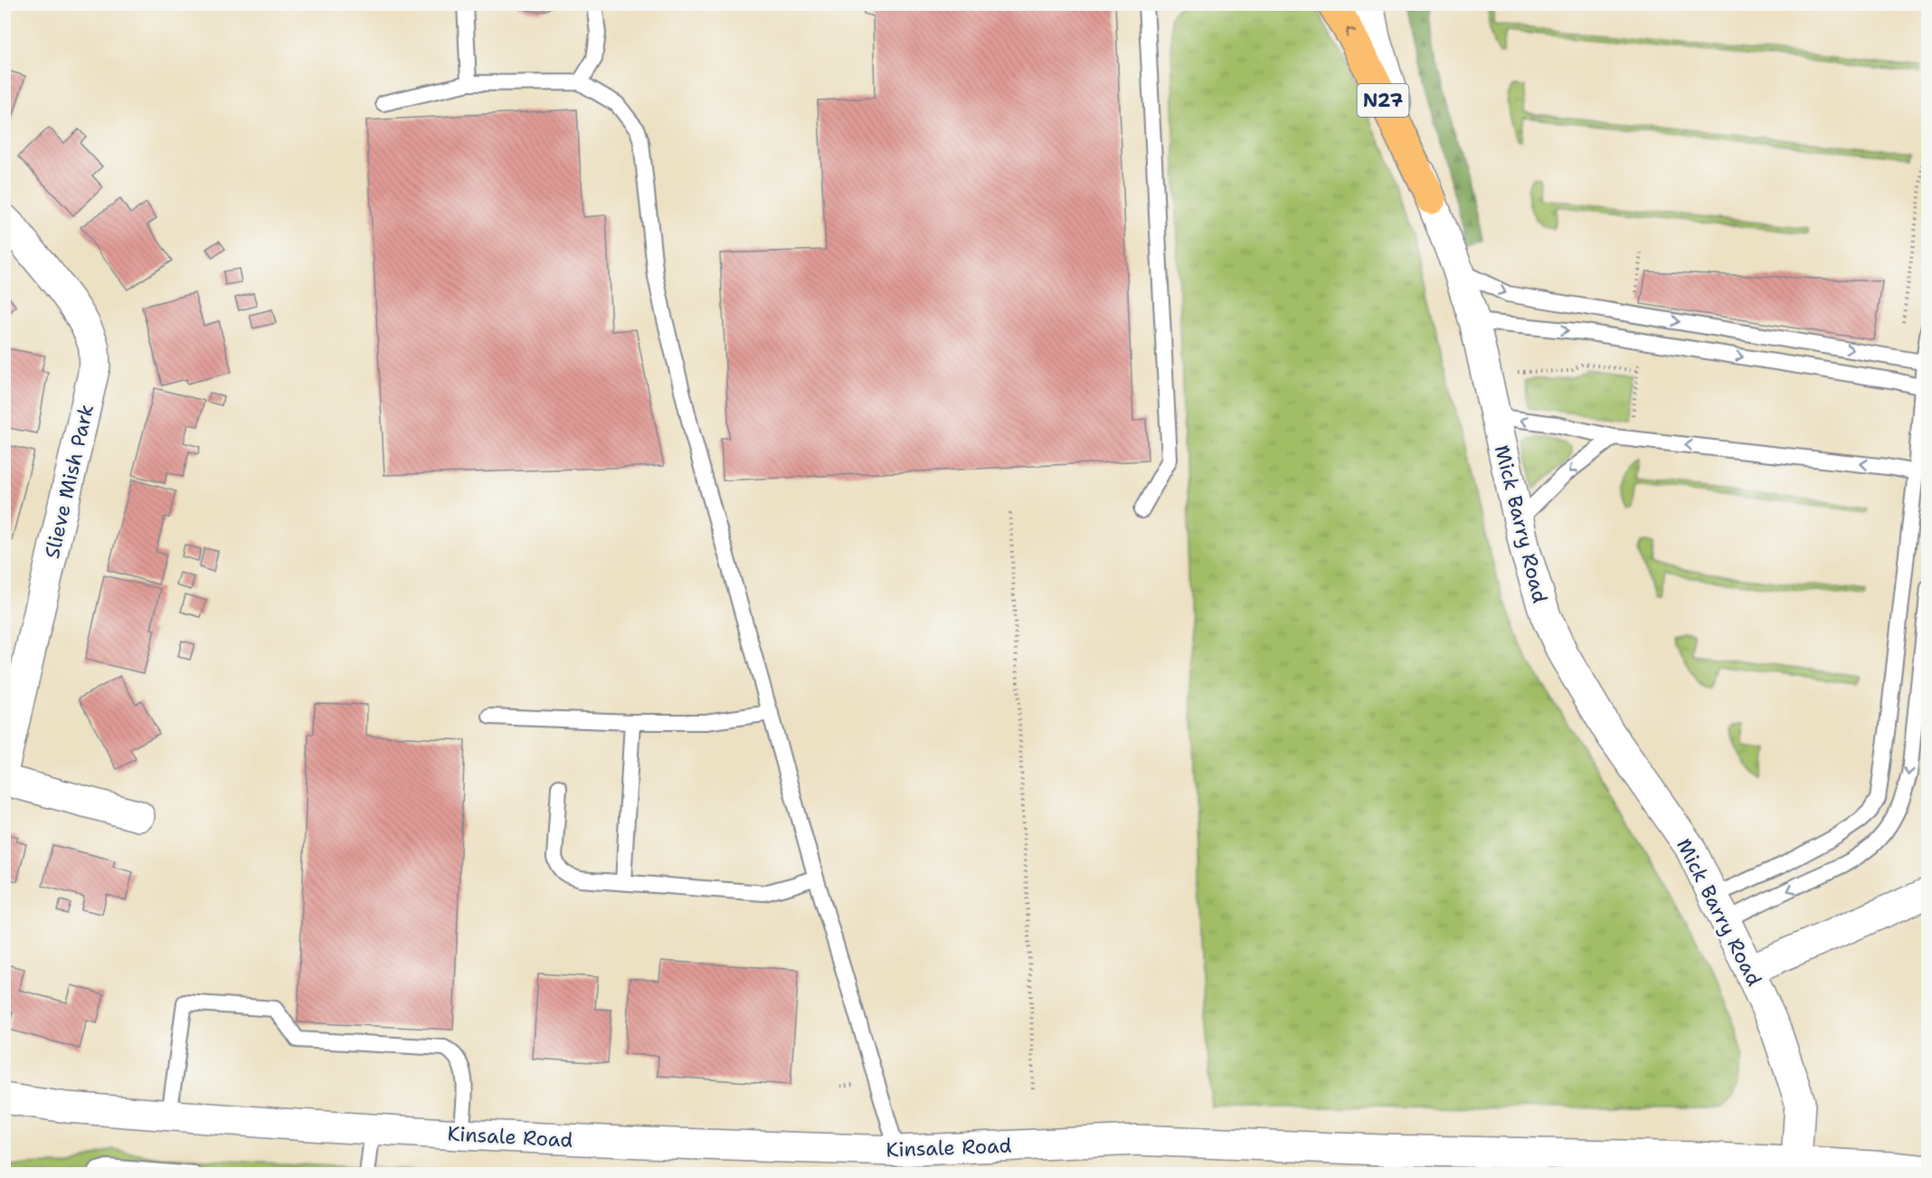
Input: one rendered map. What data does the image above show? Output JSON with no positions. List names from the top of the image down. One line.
{"streets":{"highway":["N27"],"street":["Slieve Mish Park","Mick Barry Road","Kinsale Road"]},"crossings":[["N27","Mick Barry Road"],["Mick Barry Road","Kinsale Road"]]}
